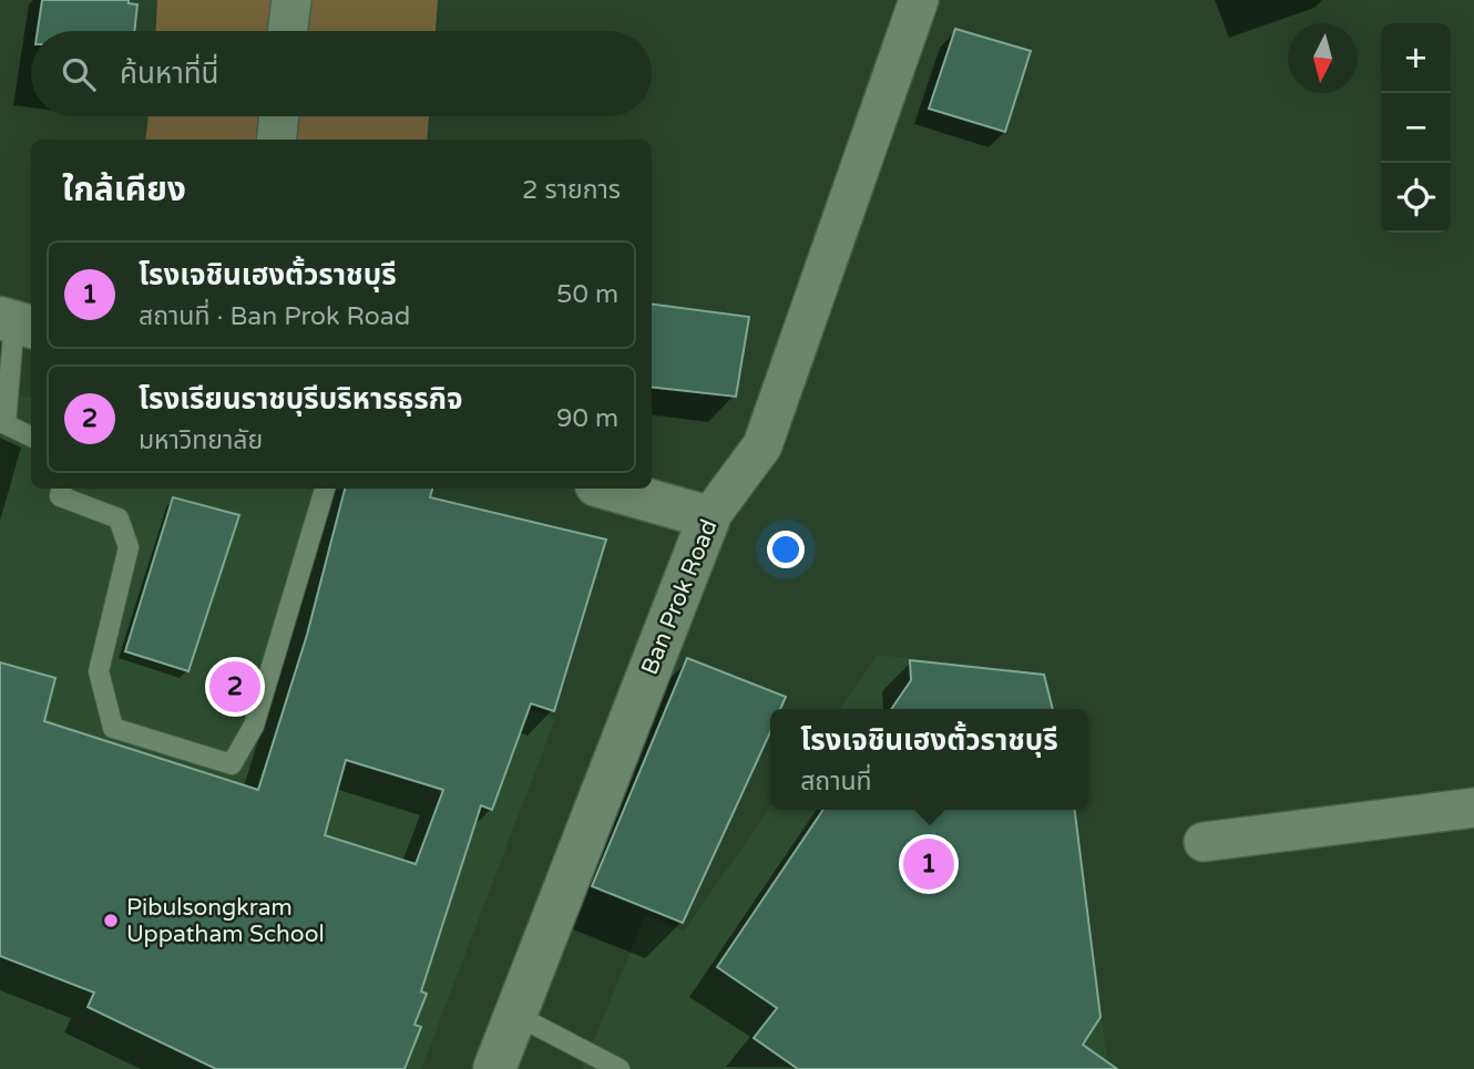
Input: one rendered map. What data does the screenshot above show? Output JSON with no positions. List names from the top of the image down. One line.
{"streets":{"street":["Ban Prok Road"]},"places":["Pibulsongkram Uppatham School"],"north":"bottom","page":{"map_buttons":["+","−"],"search":"ค้นหาที่นี่","heading":["ใกล้เคียง","2 รายการ"],"list":[{"mark":"1","name":"โรงเจชินเฮงตั้วราชบุรี","note":"สถานที่ · Ban Prok Road","value":"50 m"},{"mark":"2","name":"โรงเรียนราชบุรีบริหารธุรกิจ","note":"มหาวิทยาลัย","value":"90 m"}],"pins":["2","1"],"popup":["โรงเจชินเฮงตั้วราชบุรี","สถานที่"]}}
